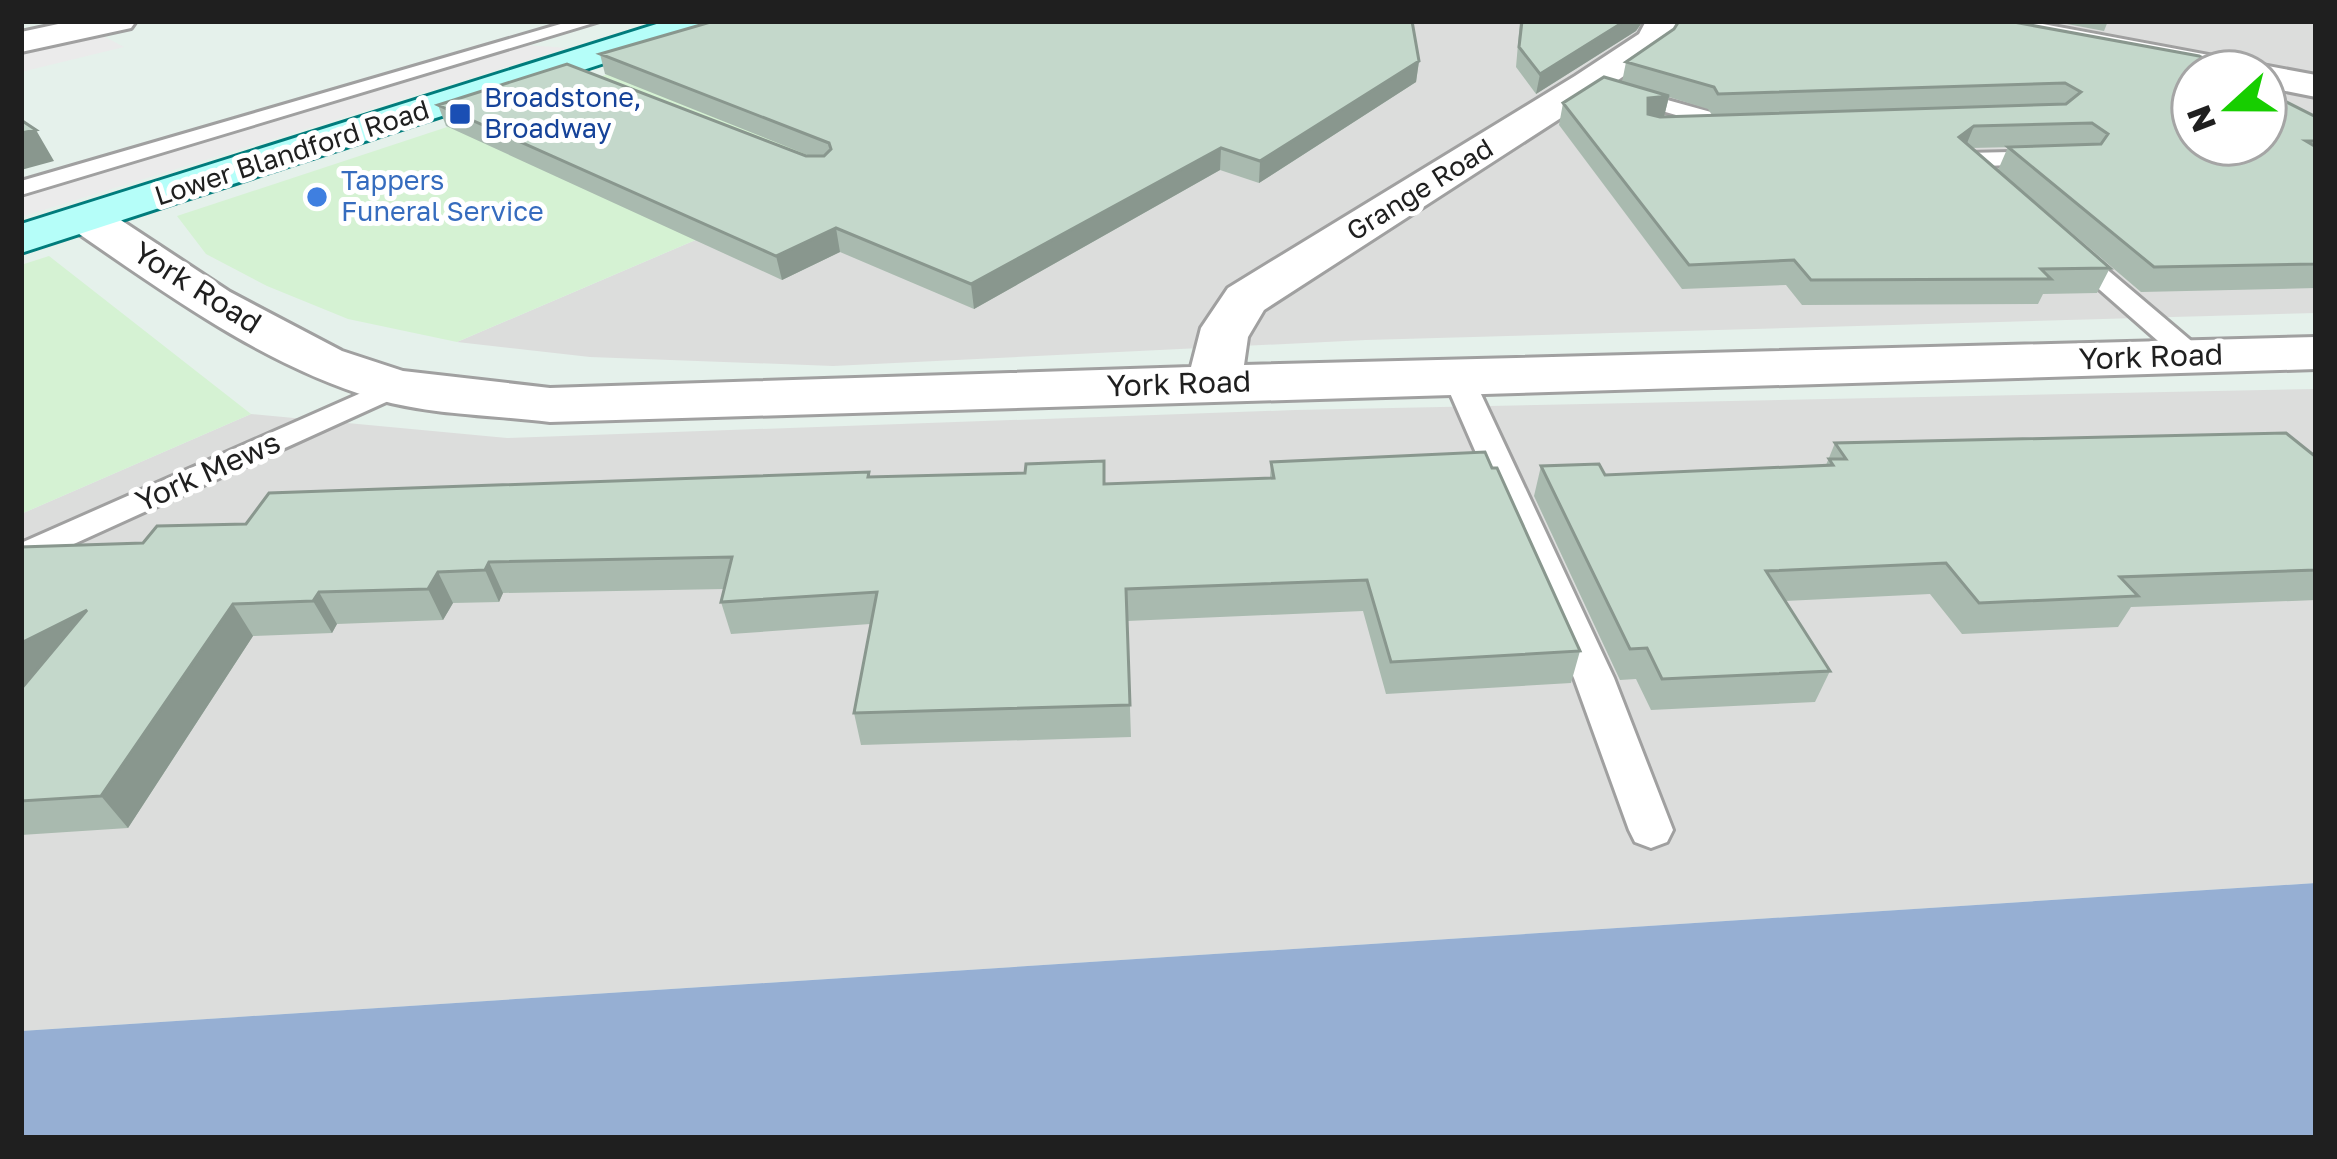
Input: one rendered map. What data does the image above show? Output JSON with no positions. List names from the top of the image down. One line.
{"streets":{"main road":["Lower Blandford Road"],"street":["Grange Road","York Road"],"lane":["York Mews"]},"crossings":[["Lower Blandford Road","York Road"],["Grange Road","York Road"],["York Road","York Mews"]],"places":{"transit":["Broadstone, Broadway"],"other":["Tappers Funeral Service"]},"north":"left"}
